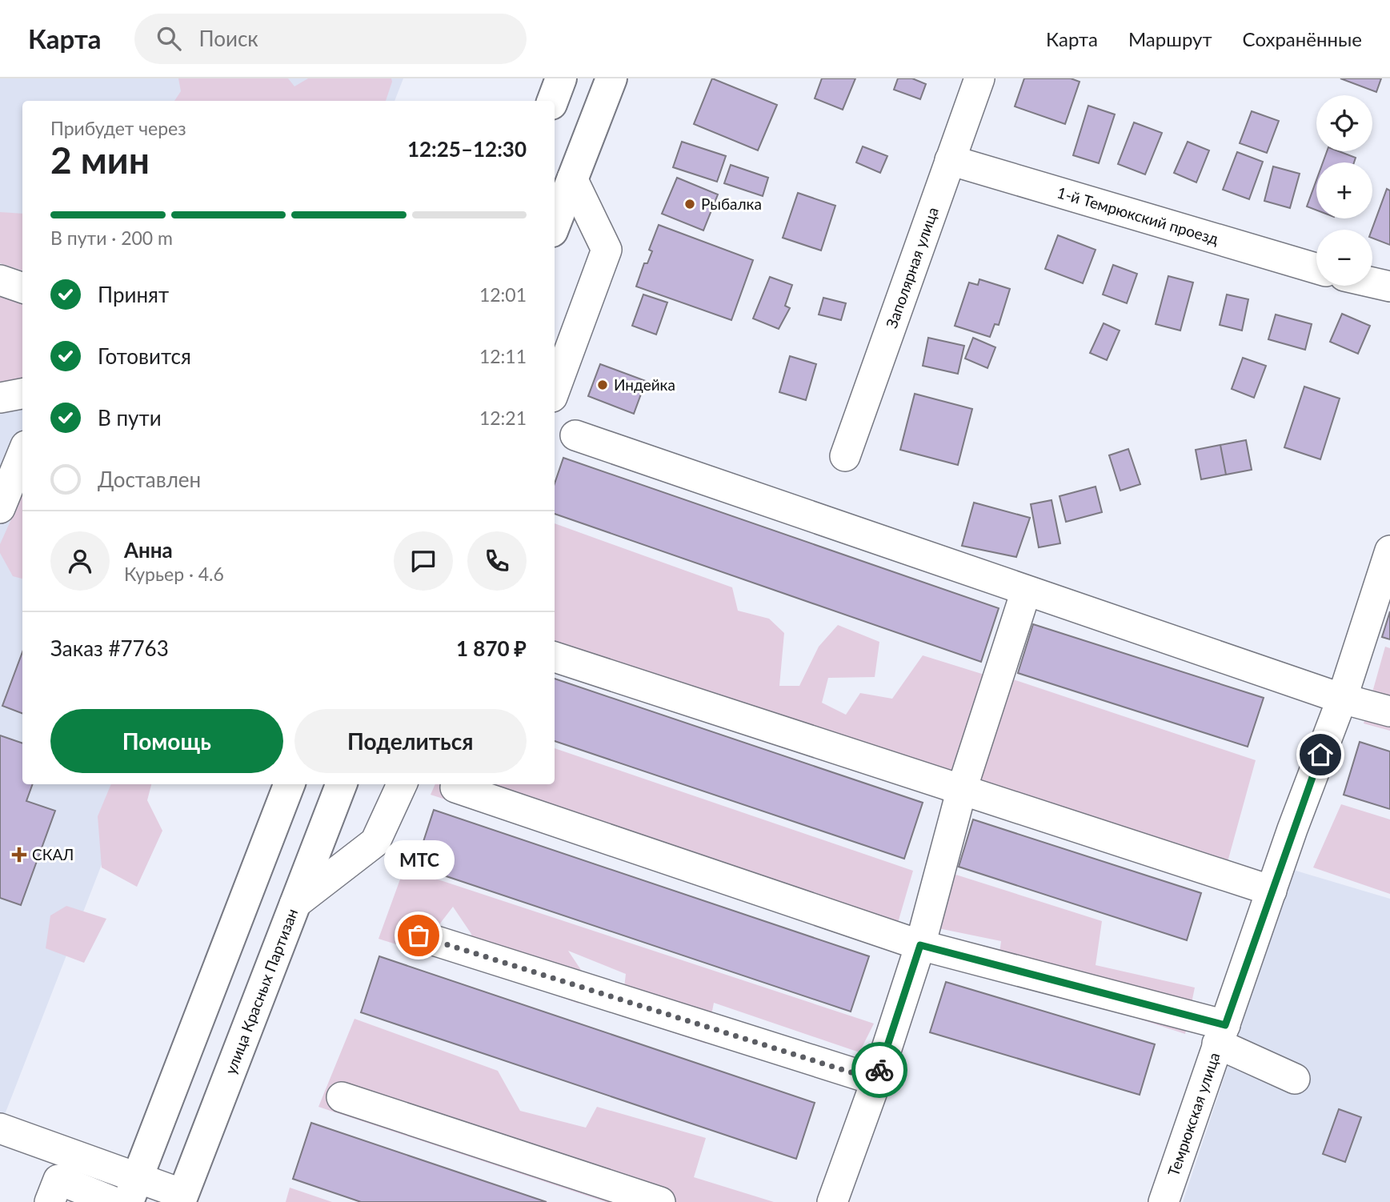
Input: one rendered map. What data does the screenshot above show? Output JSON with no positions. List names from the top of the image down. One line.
{"streets":{"highway":["улица Красных Партизан"],"street":["1-й Темрюкский проезд","Заполярная улица","Темрюкская улица"]},"crossings":[["1-й Темрюкский проезд","Заполярная улица"]],"places":{"other":["Рыбалка","Индейка","МТС"],"health":["СКАЛ"]},"page":{"header":"Карта","search":"Поиск","nav":["Карта","Маршрут","Сохранённые"],"map_buttons":["+","−"],"heading":["2 мин","Прибудет через","12:25–12:30"],"panel":["Анна","Курьер · 4.6","Заказ #7763","1 870 ₽"],"bar":"В пути · 200 m","list":[["Принят","12:01"],["Готовится","12:11"],["В пути","12:21"],"Доставлен"],"buttons":["Помощь","Поделиться"],"bubble":"МТС"}}
